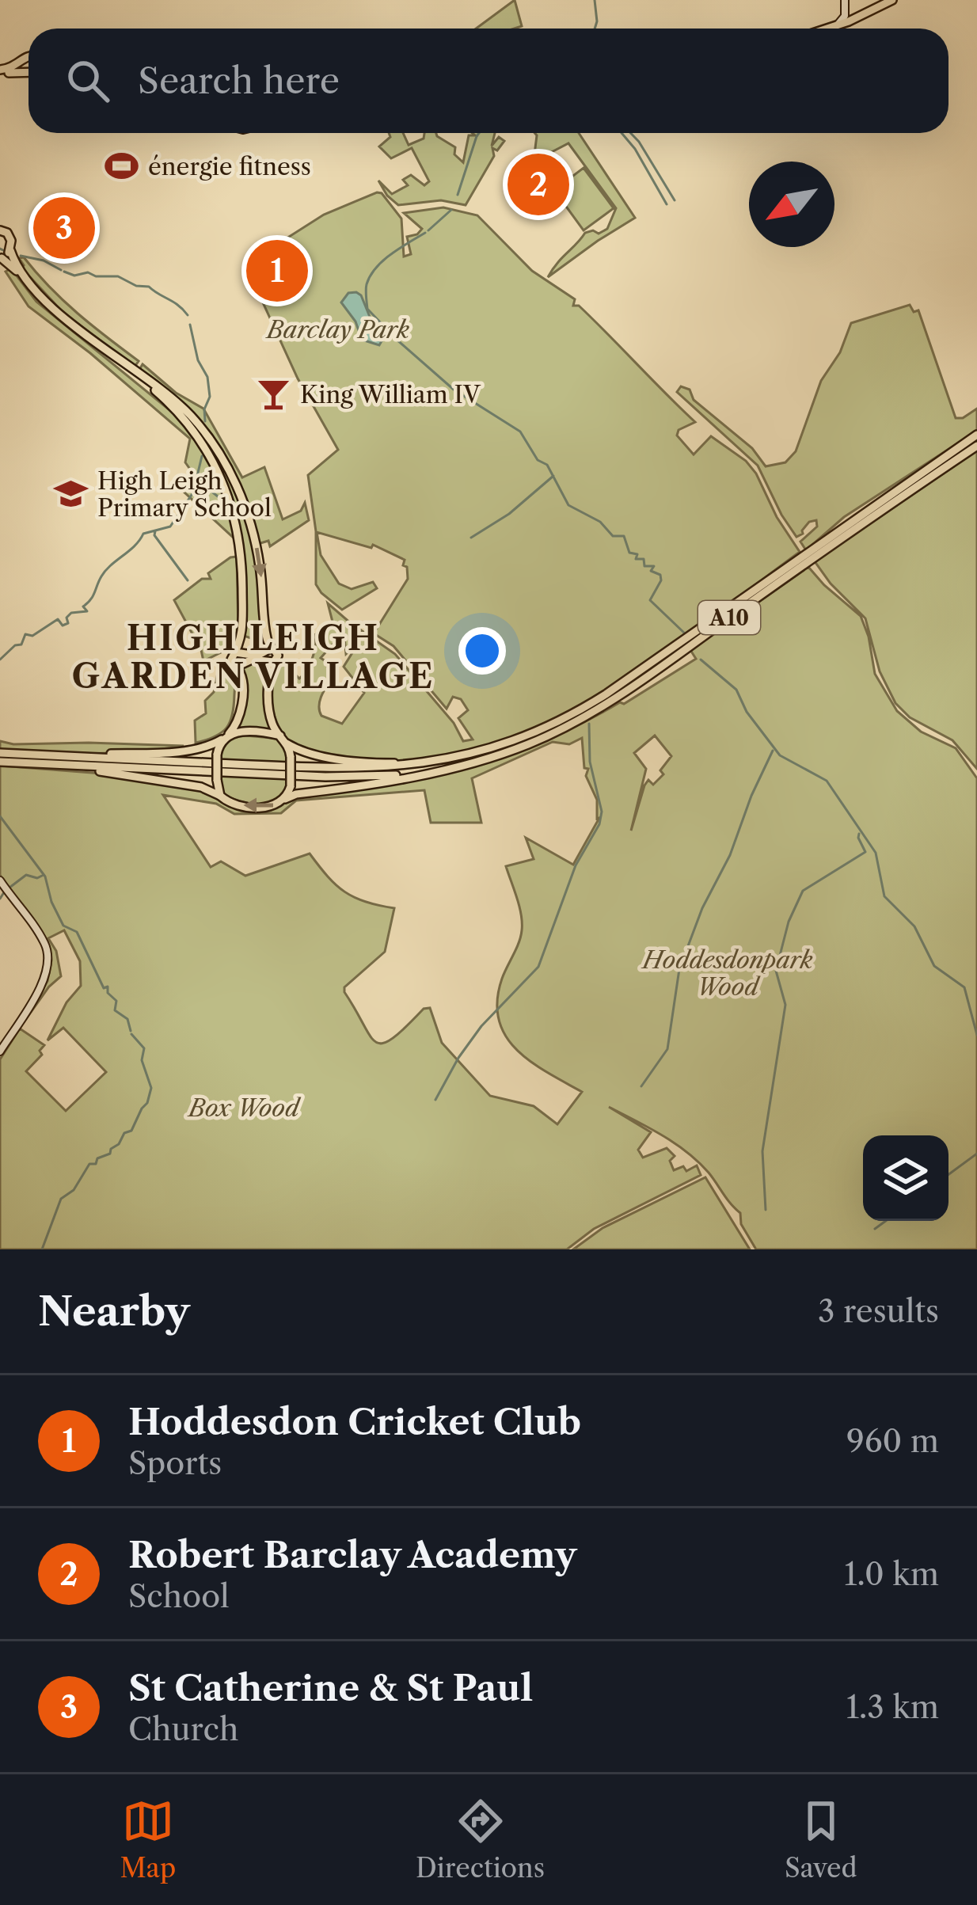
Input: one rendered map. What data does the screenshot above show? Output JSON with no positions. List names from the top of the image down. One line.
{"streets":{"main road":["A10"]},"districts":["HIGH LEIGH GARDEN VILLAGE"],"parks":["Barclay Park","Hoddesdonpark Wood","Box Wood"],"places":{"sports":["énergie fitness"],"bar":["King William IV"],"school or university":["High Leigh Primary School"]},"north":"bottom left","page":{"search":"Search here","pins":["2","3","1"],"heading":["Nearby","3 results"],"list":[{"mark":"1","name":"Hoddesdon Cricket Club","note":"Sports","value":"960 m"},{"mark":"2","name":"Robert Barclay Academy","note":"School","value":"1.0 km"},{"mark":"3","name":"St Catherine & St Paul","note":"Church","value":"1.3 km"}],"nav":["Map","Directions","Saved"]}}
